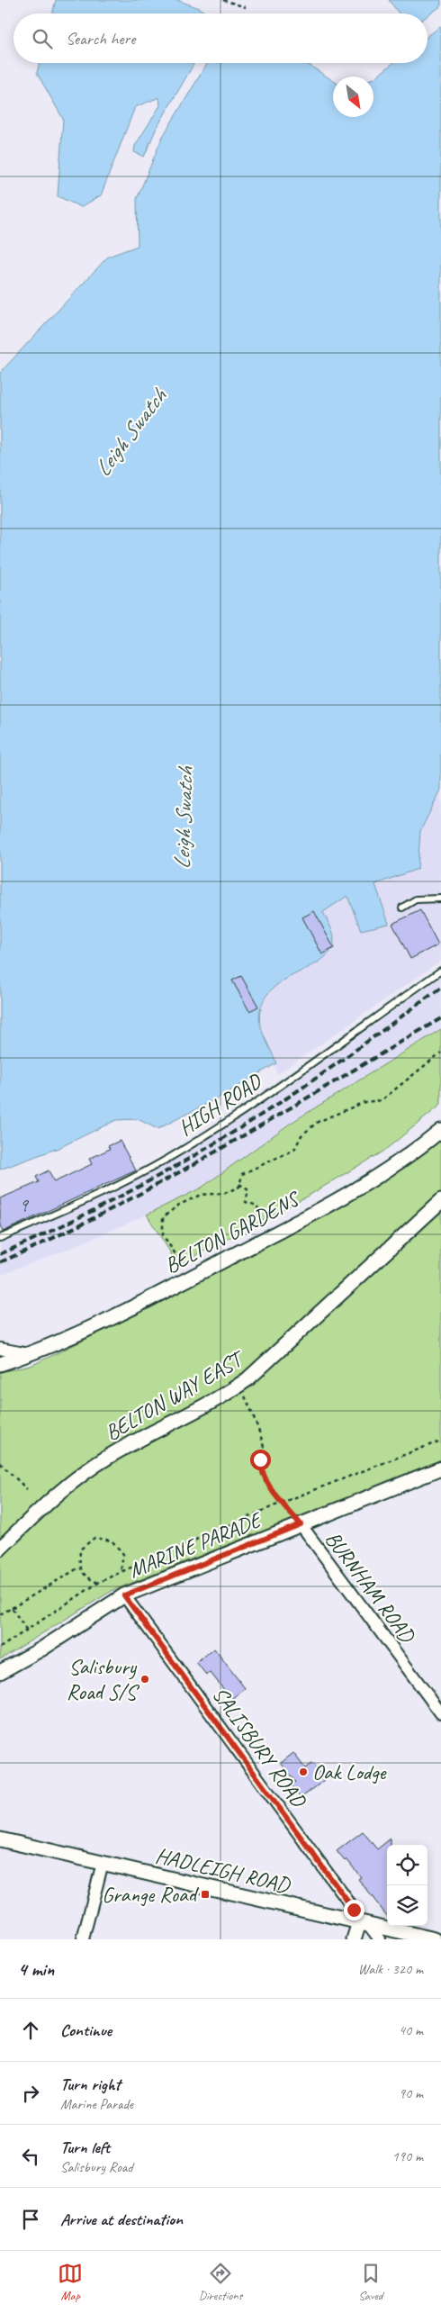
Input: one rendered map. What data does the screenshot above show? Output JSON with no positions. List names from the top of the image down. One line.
{"streets":{"street":["BELTON GARDENS","BELTON WAY EAST","MARINE PARADE","BURNHAM ROAD","SALISBURY ROAD","HADLEIGH ROAD"],"lane":["HIGH ROAD"]},"crossings":[["MARINE PARADE","BURNHAM ROAD"],["MARINE PARADE","SALISBURY ROAD"],["SALISBURY ROAD","HADLEIGH ROAD"]],"water":["Leigh Swatch"],"places":{"other":["Salisbury Road S/S","Oak Lodge"],"transit":["Grange Road"]},"house_numbers":["9"],"north":"bottom right","page":{"search":"Search here","heading":["4 min","Walk · 320 m"],"list":[["Continue","40 m"],["Turn right","Marine Parade","90 m"],["Turn left","Salisbury Road","190 m"],"Arrive at destination"],"nav":["Map","Directions","Saved"]}}
